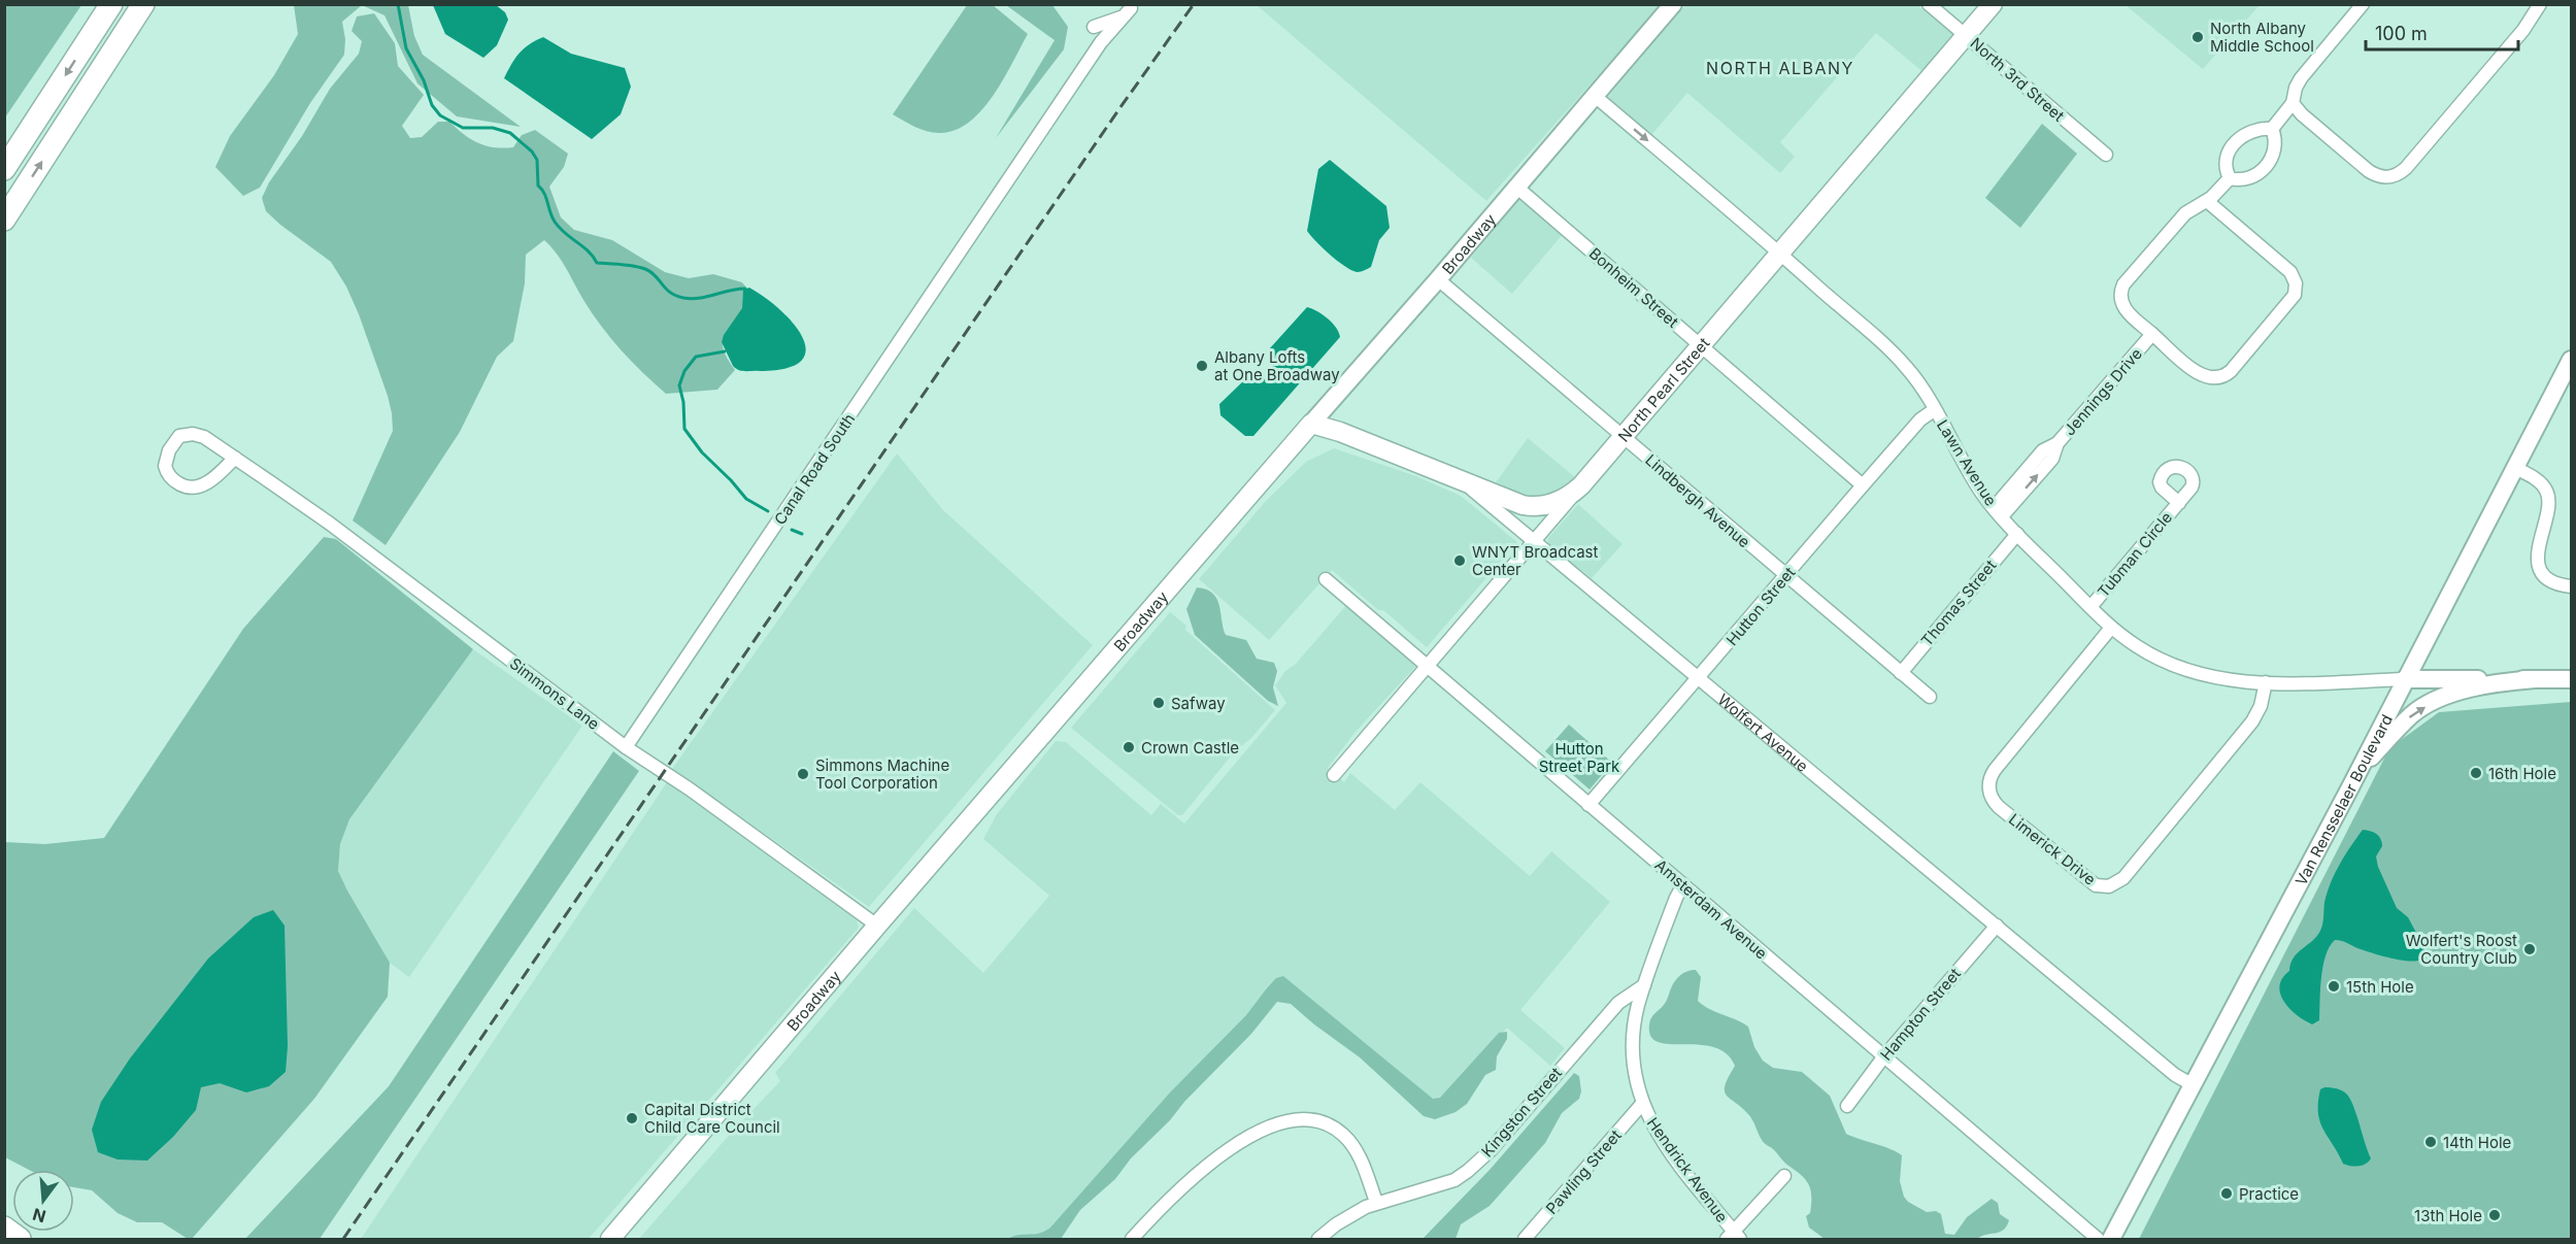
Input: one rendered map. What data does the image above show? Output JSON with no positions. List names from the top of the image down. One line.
{"streets":{"main road":["Broadway","North Pearl Street","Wolfert Avenue","Van Rensselaer Boulevard"],"street":["North 3rd Street","Bonheim Street","Jennings Drive","Lawn Avenue","Canal Road South","Lindbergh Avenue","Tubman Circle","Thomas Street","Hutton Street","Simmons Lane","Limerick Drive","Amsterdam Avenue","Hampton Street","Kingston Street","Hendrick Avenue","Pawling Street"]},"crossings":[["North 3rd Street","North Pearl Street"],["Broadway","Bonheim Street"],["Broadway","Lawn Avenue"],["Broadway","Lindbergh Avenue"],["Broadway","Simmons Lane"],["Broadway","Wolfert Avenue"],["Bonheim Street","North Pearl Street"],["Bonheim Street","Hutton Street"],["North Pearl Street","Lawn Avenue"],["North Pearl Street","Lindbergh Avenue"],["North Pearl Street","Wolfert Avenue"],["North Pearl Street","Amsterdam Avenue"],["Jennings Drive","Lawn Avenue"],["Lawn Avenue","Tubman Circle"],["Lawn Avenue","Thomas Street"],["Lawn Avenue","Hutton Street"],["Lawn Avenue","Van Rensselaer Boulevard"],["Lawn Avenue","Limerick Drive"],["Canal Road South","Simmons Lane"],["Lindbergh Avenue","Thomas Street"],["Lindbergh Avenue","Hutton Street"],["Hutton Street","Wolfert Avenue"],["Hutton Street","Amsterdam Avenue"],["Wolfert Avenue","Van Rensselaer Boulevard"],["Wolfert Avenue","Hampton Street"],["Amsterdam Avenue","Hampton Street"],["Amsterdam Avenue","Hendrick Avenue"],["Kingston Street","Hendrick Avenue"],["Hendrick Avenue","Pawling Street"]],"districts":["NORTH ALBANY"],"parks":["Hutton Street Park"],"places":["North Albany Middle School","Albany Lofts at One Broadway","WNYT Broadcast Center","Safway","Crown Castle","16th Hole","Simmons Machine Tool Corporation","Wolfert's Roost Country Club","15th Hole","Capital District Child Care Council","14th Hole","Practice","13th Hole"],"scale_bar":"100 m","north":"bottom"}
